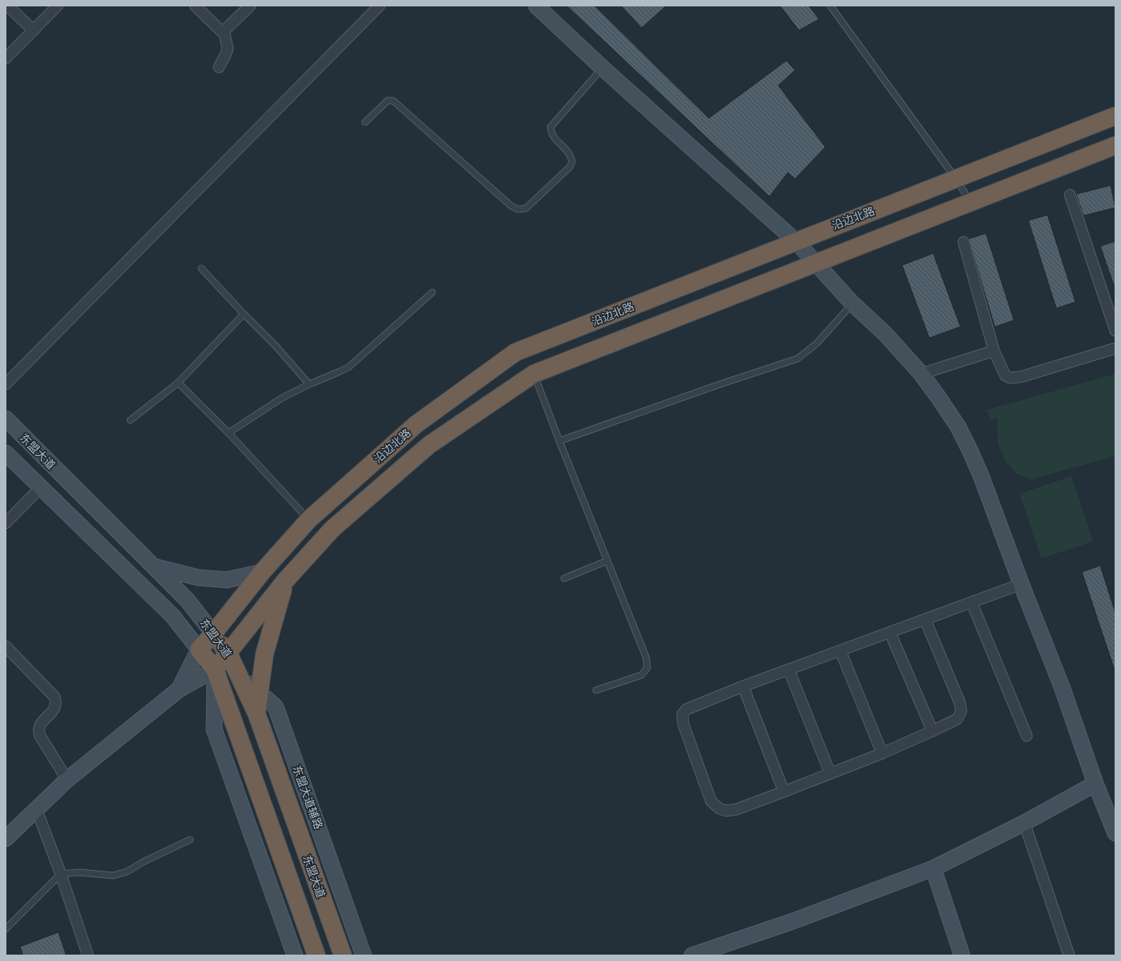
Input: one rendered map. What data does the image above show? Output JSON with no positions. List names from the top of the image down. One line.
{"streets":{"highway":["沿边北路","东盟大道"],"street":["东盟大道辅路"]},"crossings":[["沿边北路","东盟大道"],["沿边北路","东盟大道辅路"],["东盟大道","东盟大道辅路"]]}
